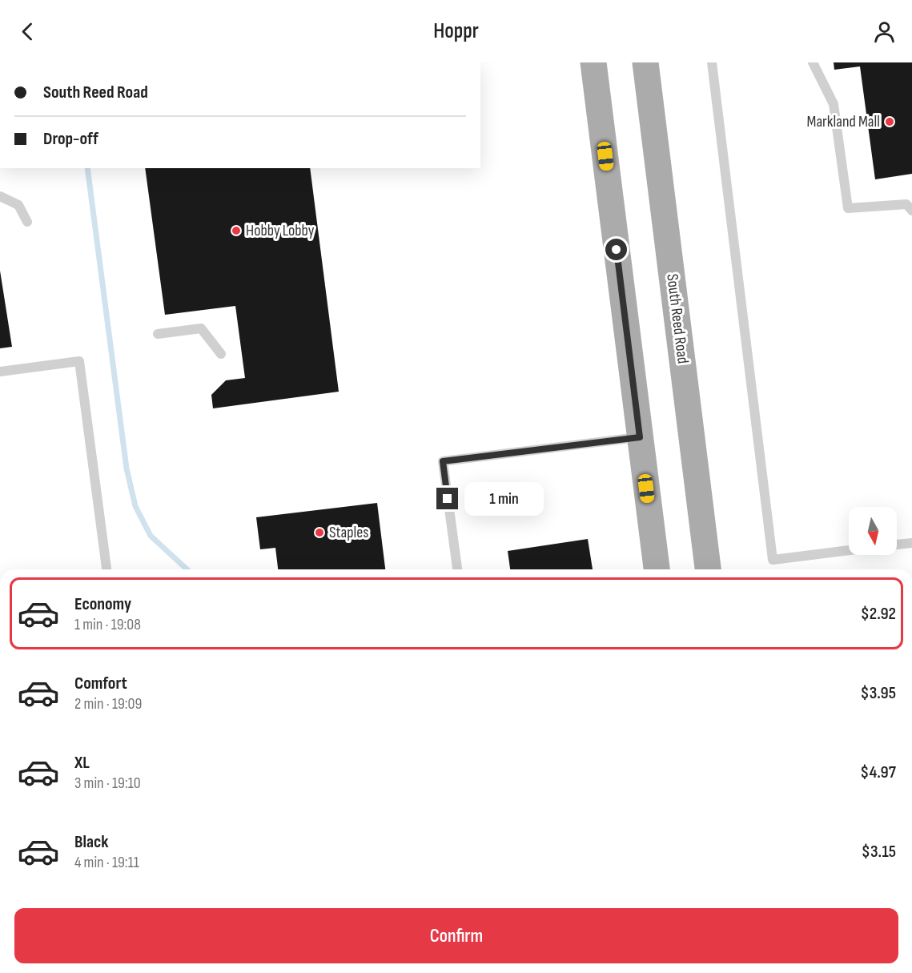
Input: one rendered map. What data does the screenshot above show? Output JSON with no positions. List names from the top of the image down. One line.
{"streets":{"main road":["South Reed Road"]},"places":["Markland Mall","Hobby Lobby","Staples"],"north":"bottom","page":{"header":"Hoppr","banner":["South Reed Road","Drop-off"],"bubble":"1 min","list":[{"name":"Economy","note":"1 min · 19:08","value":"$2.92"},{"name":"Comfort","note":"2 min · 19:09","value":"$3.95"},{"name":"XL","note":"3 min · 19:10","value":"$4.97"},{"name":"Black","note":"4 min · 19:11","value":"$3.15"}],"buttons":"Confirm"}}
